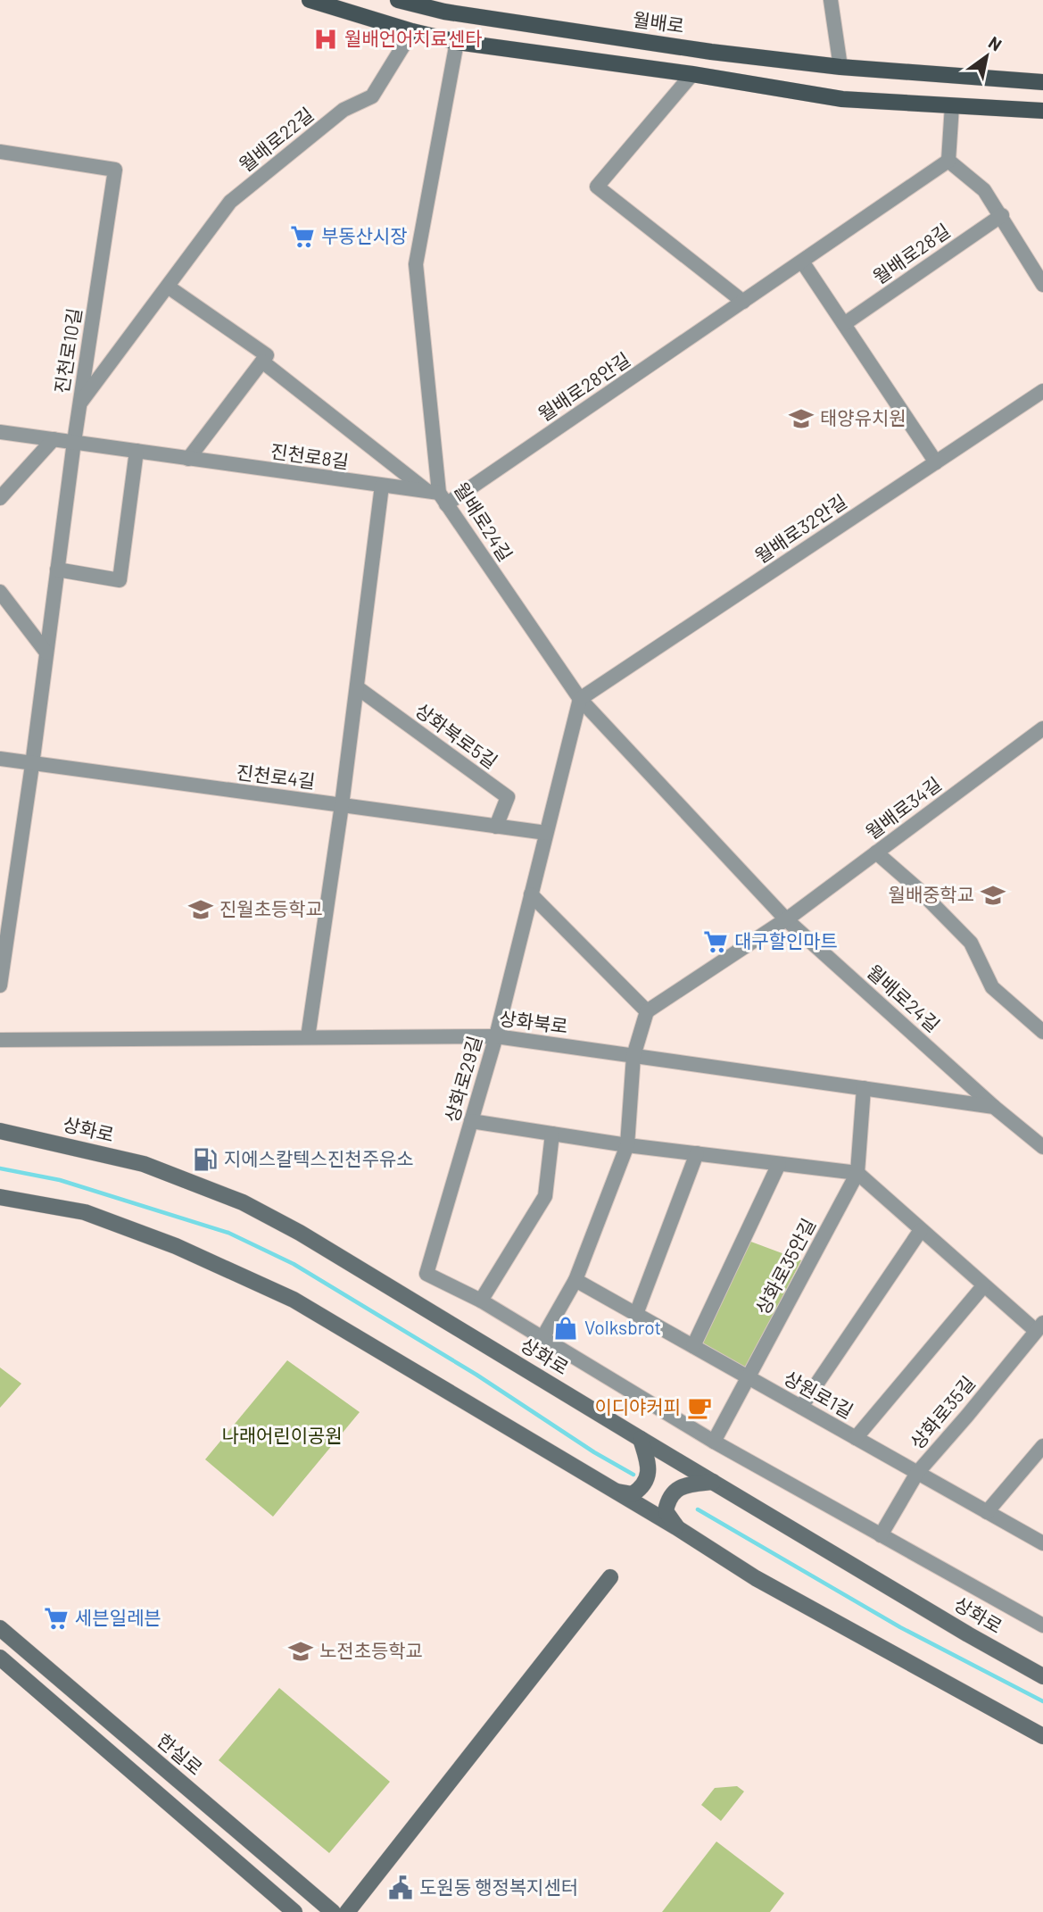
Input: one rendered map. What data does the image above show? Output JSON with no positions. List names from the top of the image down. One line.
{"streets":{"main road":["월배로","상화로","한실로"],"street":["월배로22길","월배로28길","진천로10길","월배로28안길","진천로8길","월배로24길","월배로32안길","상화북로5길","진천로4길","월배로34길","상화북로","상화로29길","상화로35안길","상원로1길","상화로35길"]},"crossings":[["월배로22길","진천로10길"],["진천로10길","진천로8길"],["진천로10길","진천로4길"],["월배로28안길","진천로8길"],["월배로28안길","월배로24길"],["진천로8길","월배로24길"],["월배로24길","월배로32안길"],["월배로24길","월배로34길"],["월배로24길","상화북로"],["월배로24길","상화로29길"],["월배로32안길","상화로29길"],["상화북로5길","진천로4길"],["진천로4길","상화로29길"],["상화북로","상화로29길"],["상화로35안길","상원로1길"],["상원로1길","상화로35길"]],"parks":["나래어린이공원"],"places":{"hospital":["월배언어치료센타"],"supermarket":["부동산시장","대구할인마트","세븐일레븐"],"school or university":["태양유치원","월배중학교","진월초등학교","노전초등학교"],"fuel station":["지에스칼텍스진천주유소"],"shop":["Volksbrot"],"cafe":["이디야커피"],"public building":["도원동 행정복지센터"]},"north":"top right"}
